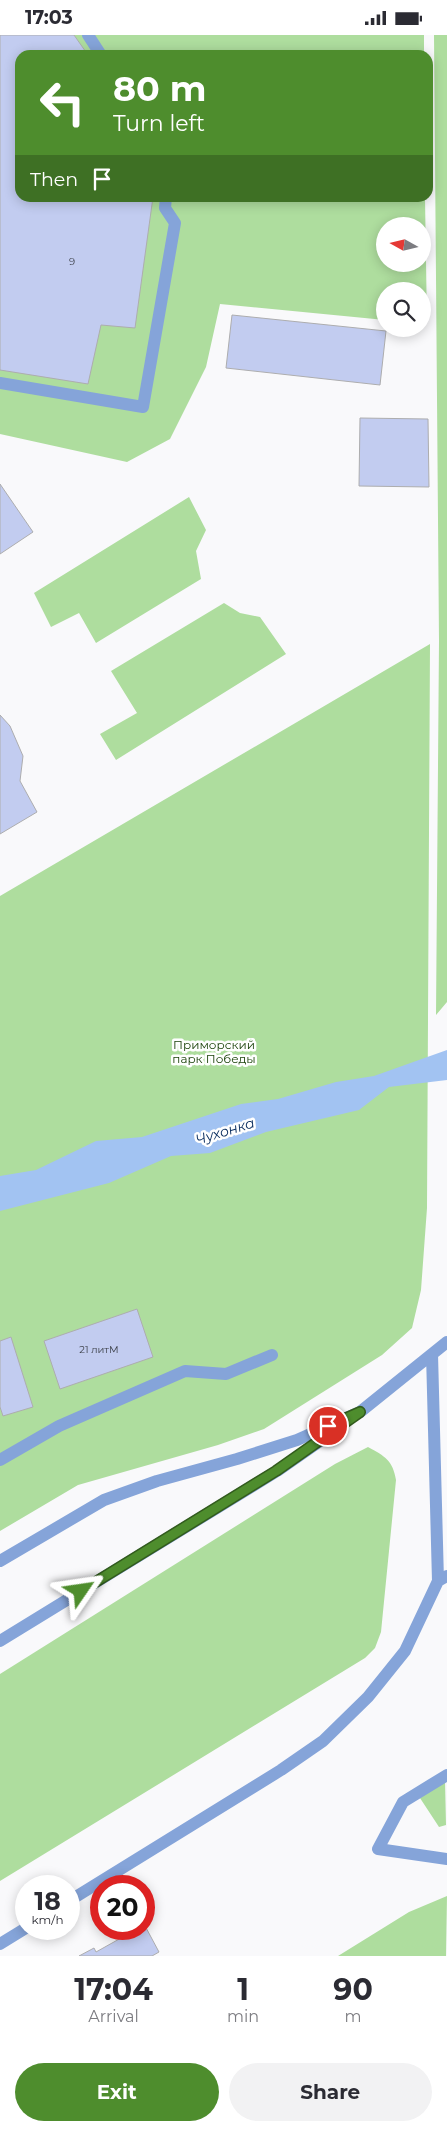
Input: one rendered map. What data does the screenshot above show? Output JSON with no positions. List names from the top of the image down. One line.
{"water":["Чухонка"],"parks":["Приморский парк Победы"],"house_numbers":["9","21 литМ"],"north":"left","page":{"status":"17:03","turn":["80 m","Turn left"],"then":"Then","speed":"18 km/h","limit":"20","eta":["17:04","Arrival","1","min","90","m"],"buttons":["Exit","Share"]}}
